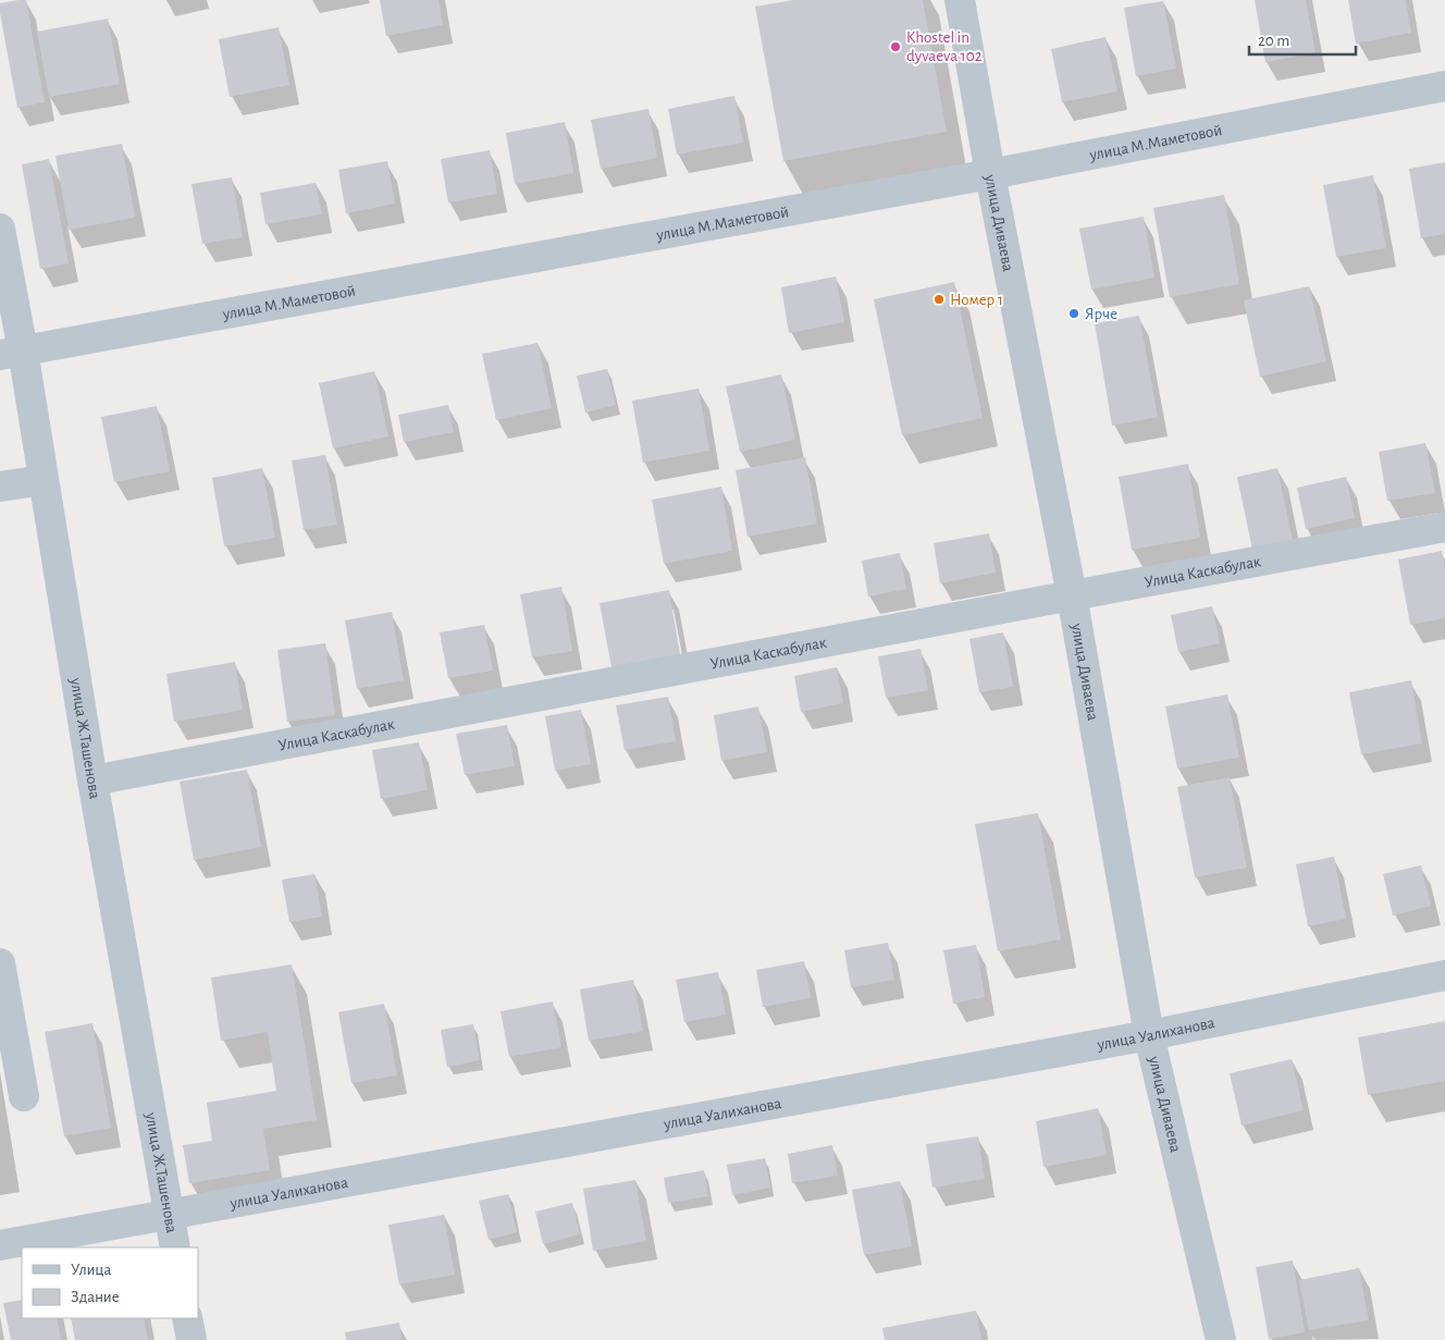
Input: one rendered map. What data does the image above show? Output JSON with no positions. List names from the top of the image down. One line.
{"streets":{"street":["улица М.Маметовой","улица Диваева","Улица Каскабулак","улица Ж.Ташенова","улица Уалиханова"]},"crossings":[["улица М.Маметовой","улица Диваева"],["улица М.Маметовой","улица Ж.Ташенова"],["улица Диваева","Улица Каскабулак"],["улица Диваева","улица Уалиханова"],["Улица Каскабулак","улица Ж.Ташенова"],["улица Ж.Ташенова","улица Уалиханова"]],"places":["Khostel in dyvaeva 102","Номер 1","Ярче"],"legend":["Улица","Здание"],"scale_bar":"20 m"}
